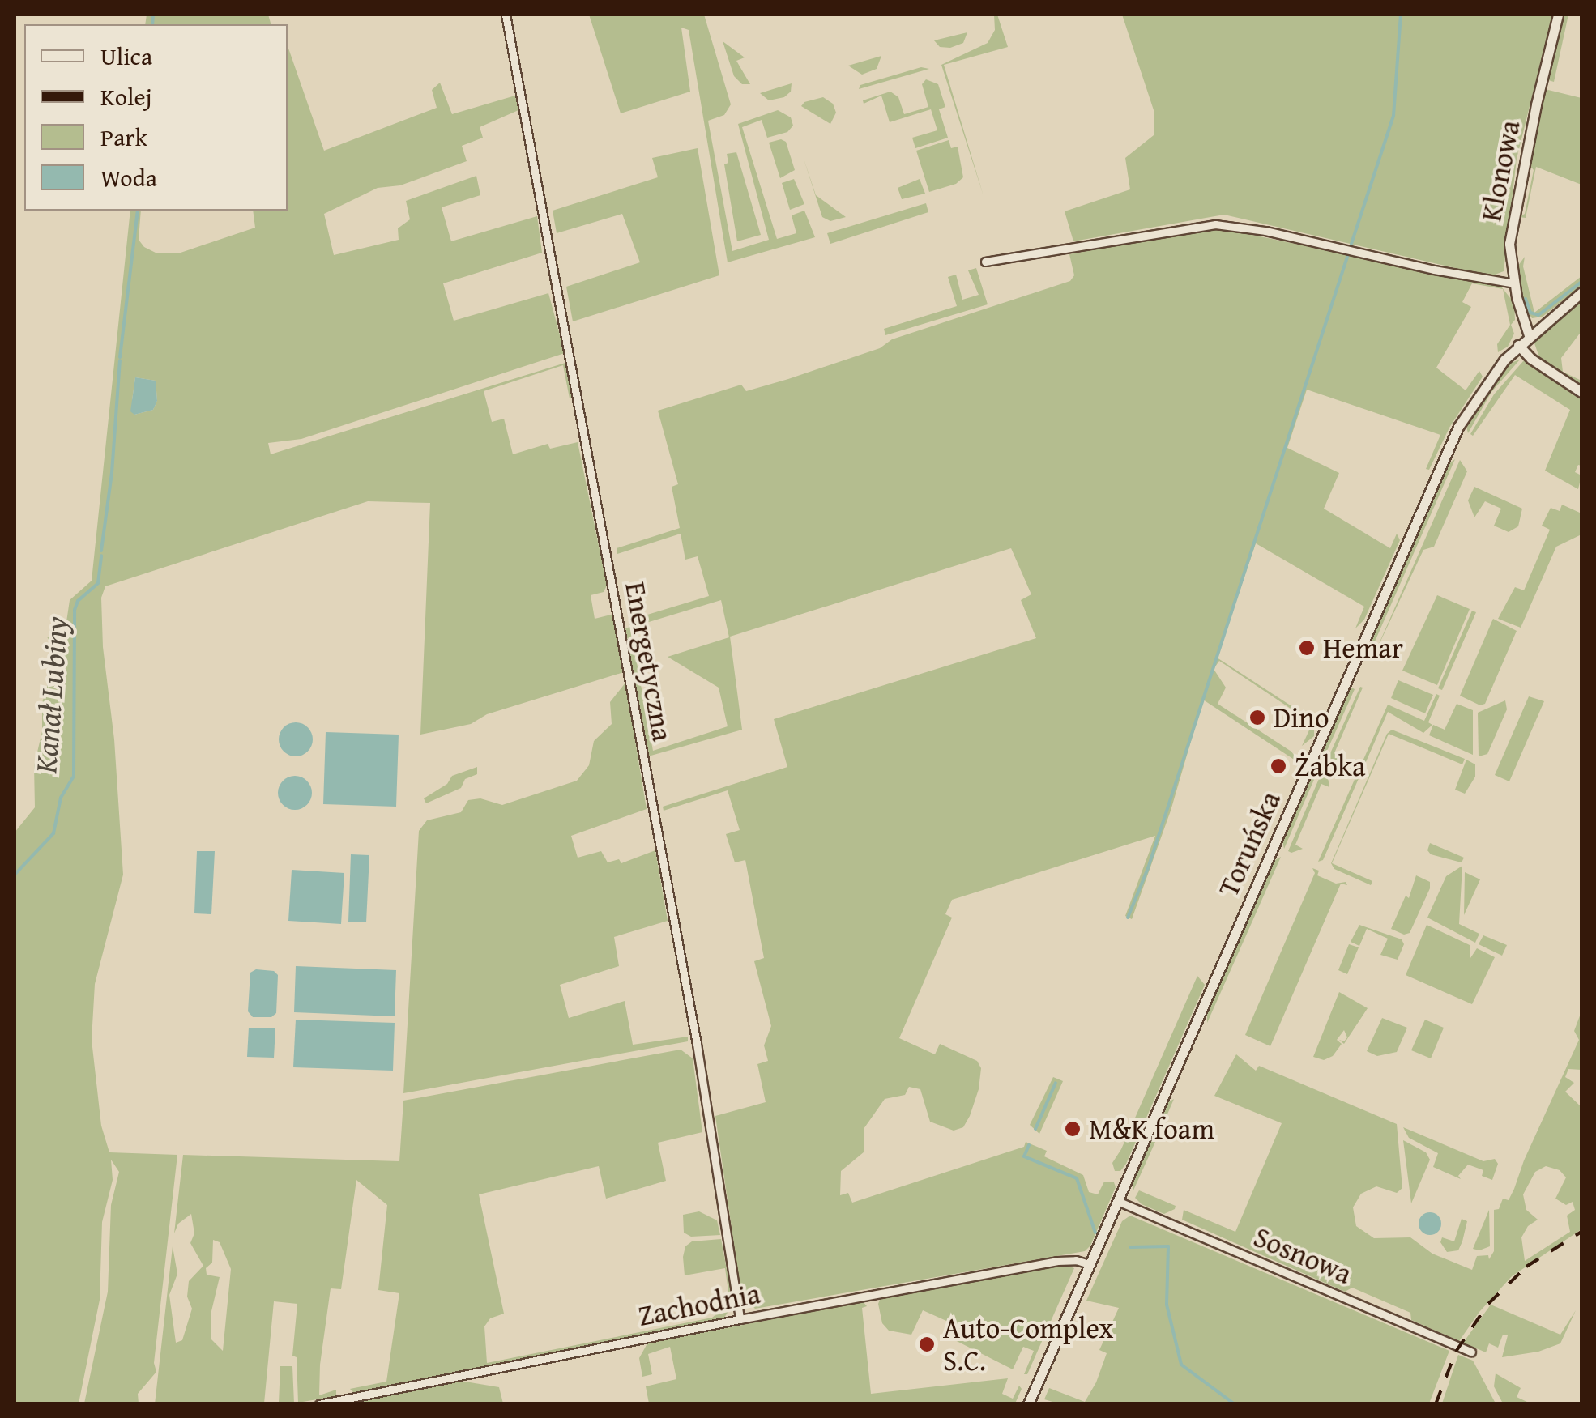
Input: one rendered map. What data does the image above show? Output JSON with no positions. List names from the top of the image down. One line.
{"streets":{"street":["Klonowa","Energetyczna","Toruńska","Sosnowa","Zachodnia"]},"crossings":[["Klonowa","Toruńska"],["Energetyczna","Zachodnia"],["Toruńska","Sosnowa"],["Toruńska","Zachodnia"]],"water":["Kanał Lubiny"],"places":["Hemar","Dino","Żabka","M&K foam","Auto-Complex S.C."],"legend":["Ulica","Kolej","Park","Woda"]}
